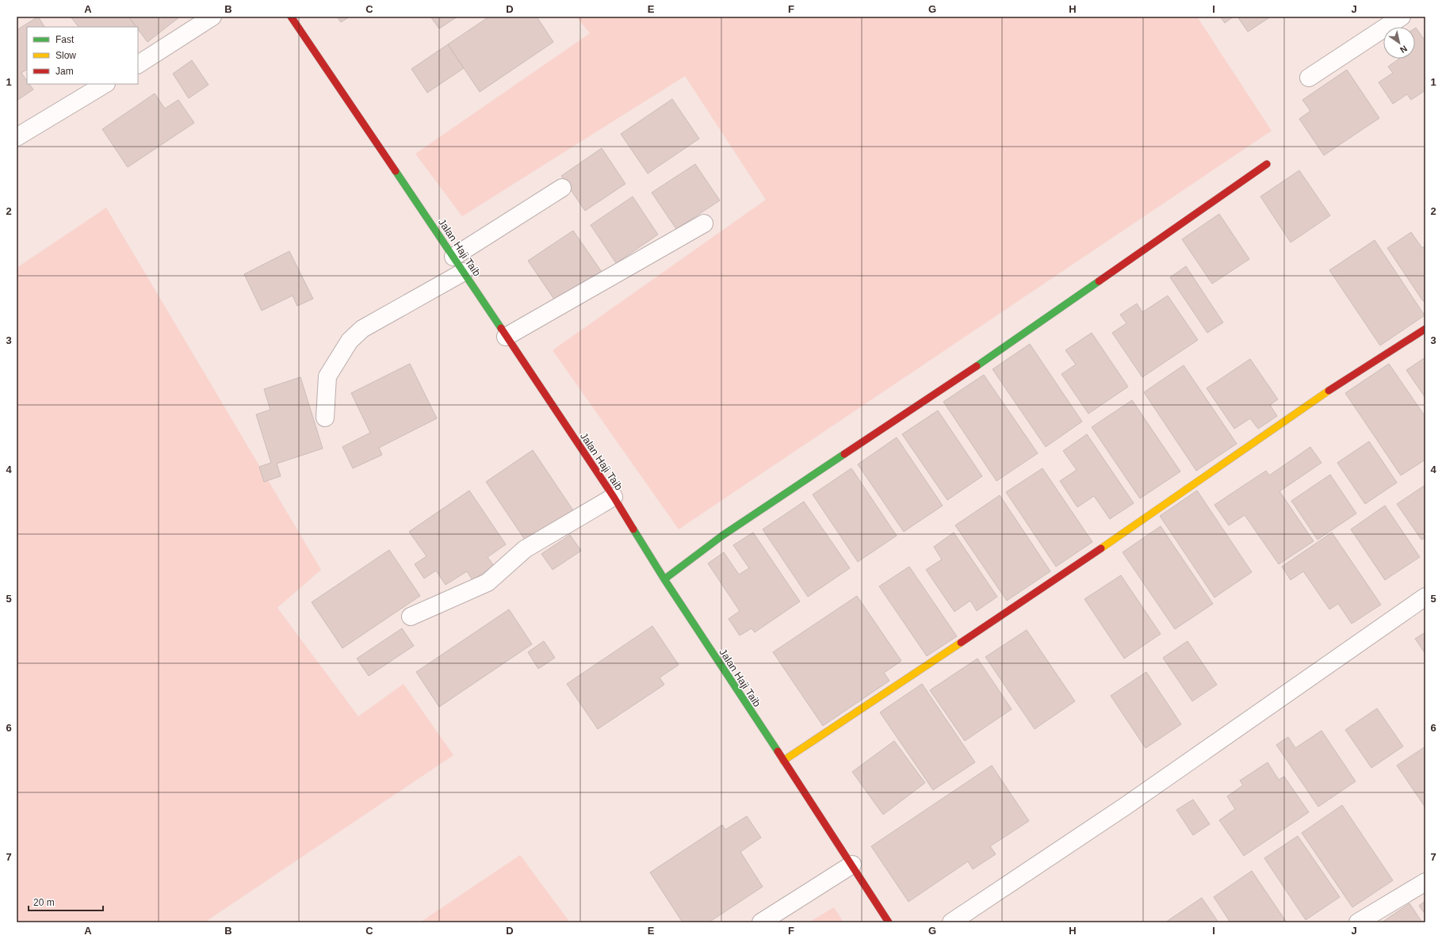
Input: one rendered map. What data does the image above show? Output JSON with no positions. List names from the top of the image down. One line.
{"streets":{"street":["Jalan Haji Taib"]},"legend":["Fast","Slow","Jam"],"scale_bar":"20 m","north":"bottom right","grid":{"columns":["A","B","C","D","E","F","G","H","I","J"],"rows":["1","2","3","4","5","6","7"]}}
